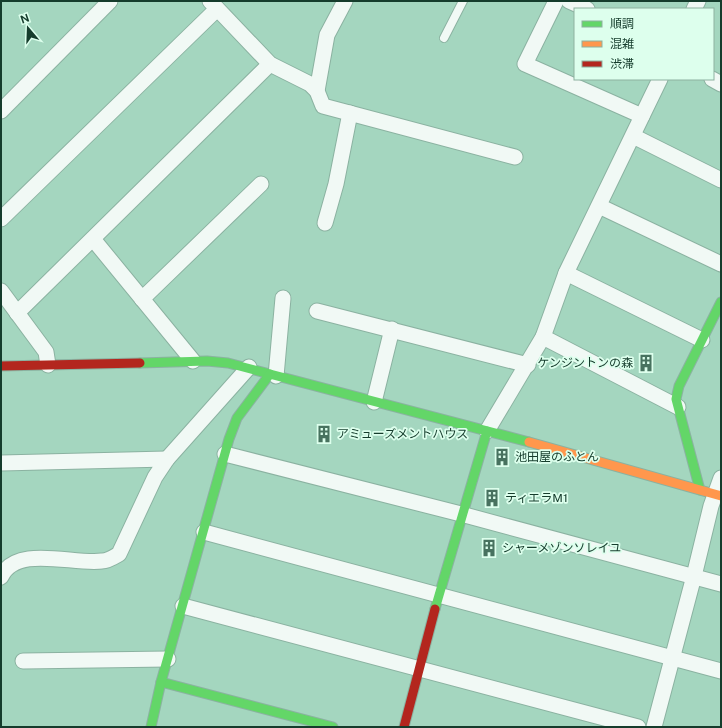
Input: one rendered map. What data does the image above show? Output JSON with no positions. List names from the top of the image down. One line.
{"places":{"building":["ケンジントンの森","アミューズメントハウス","池田屋のふとん","ティエラM1","シャーメゾンソレイユ"]},"legend":["順調","混雑","渋滞"],"north":"top"}
